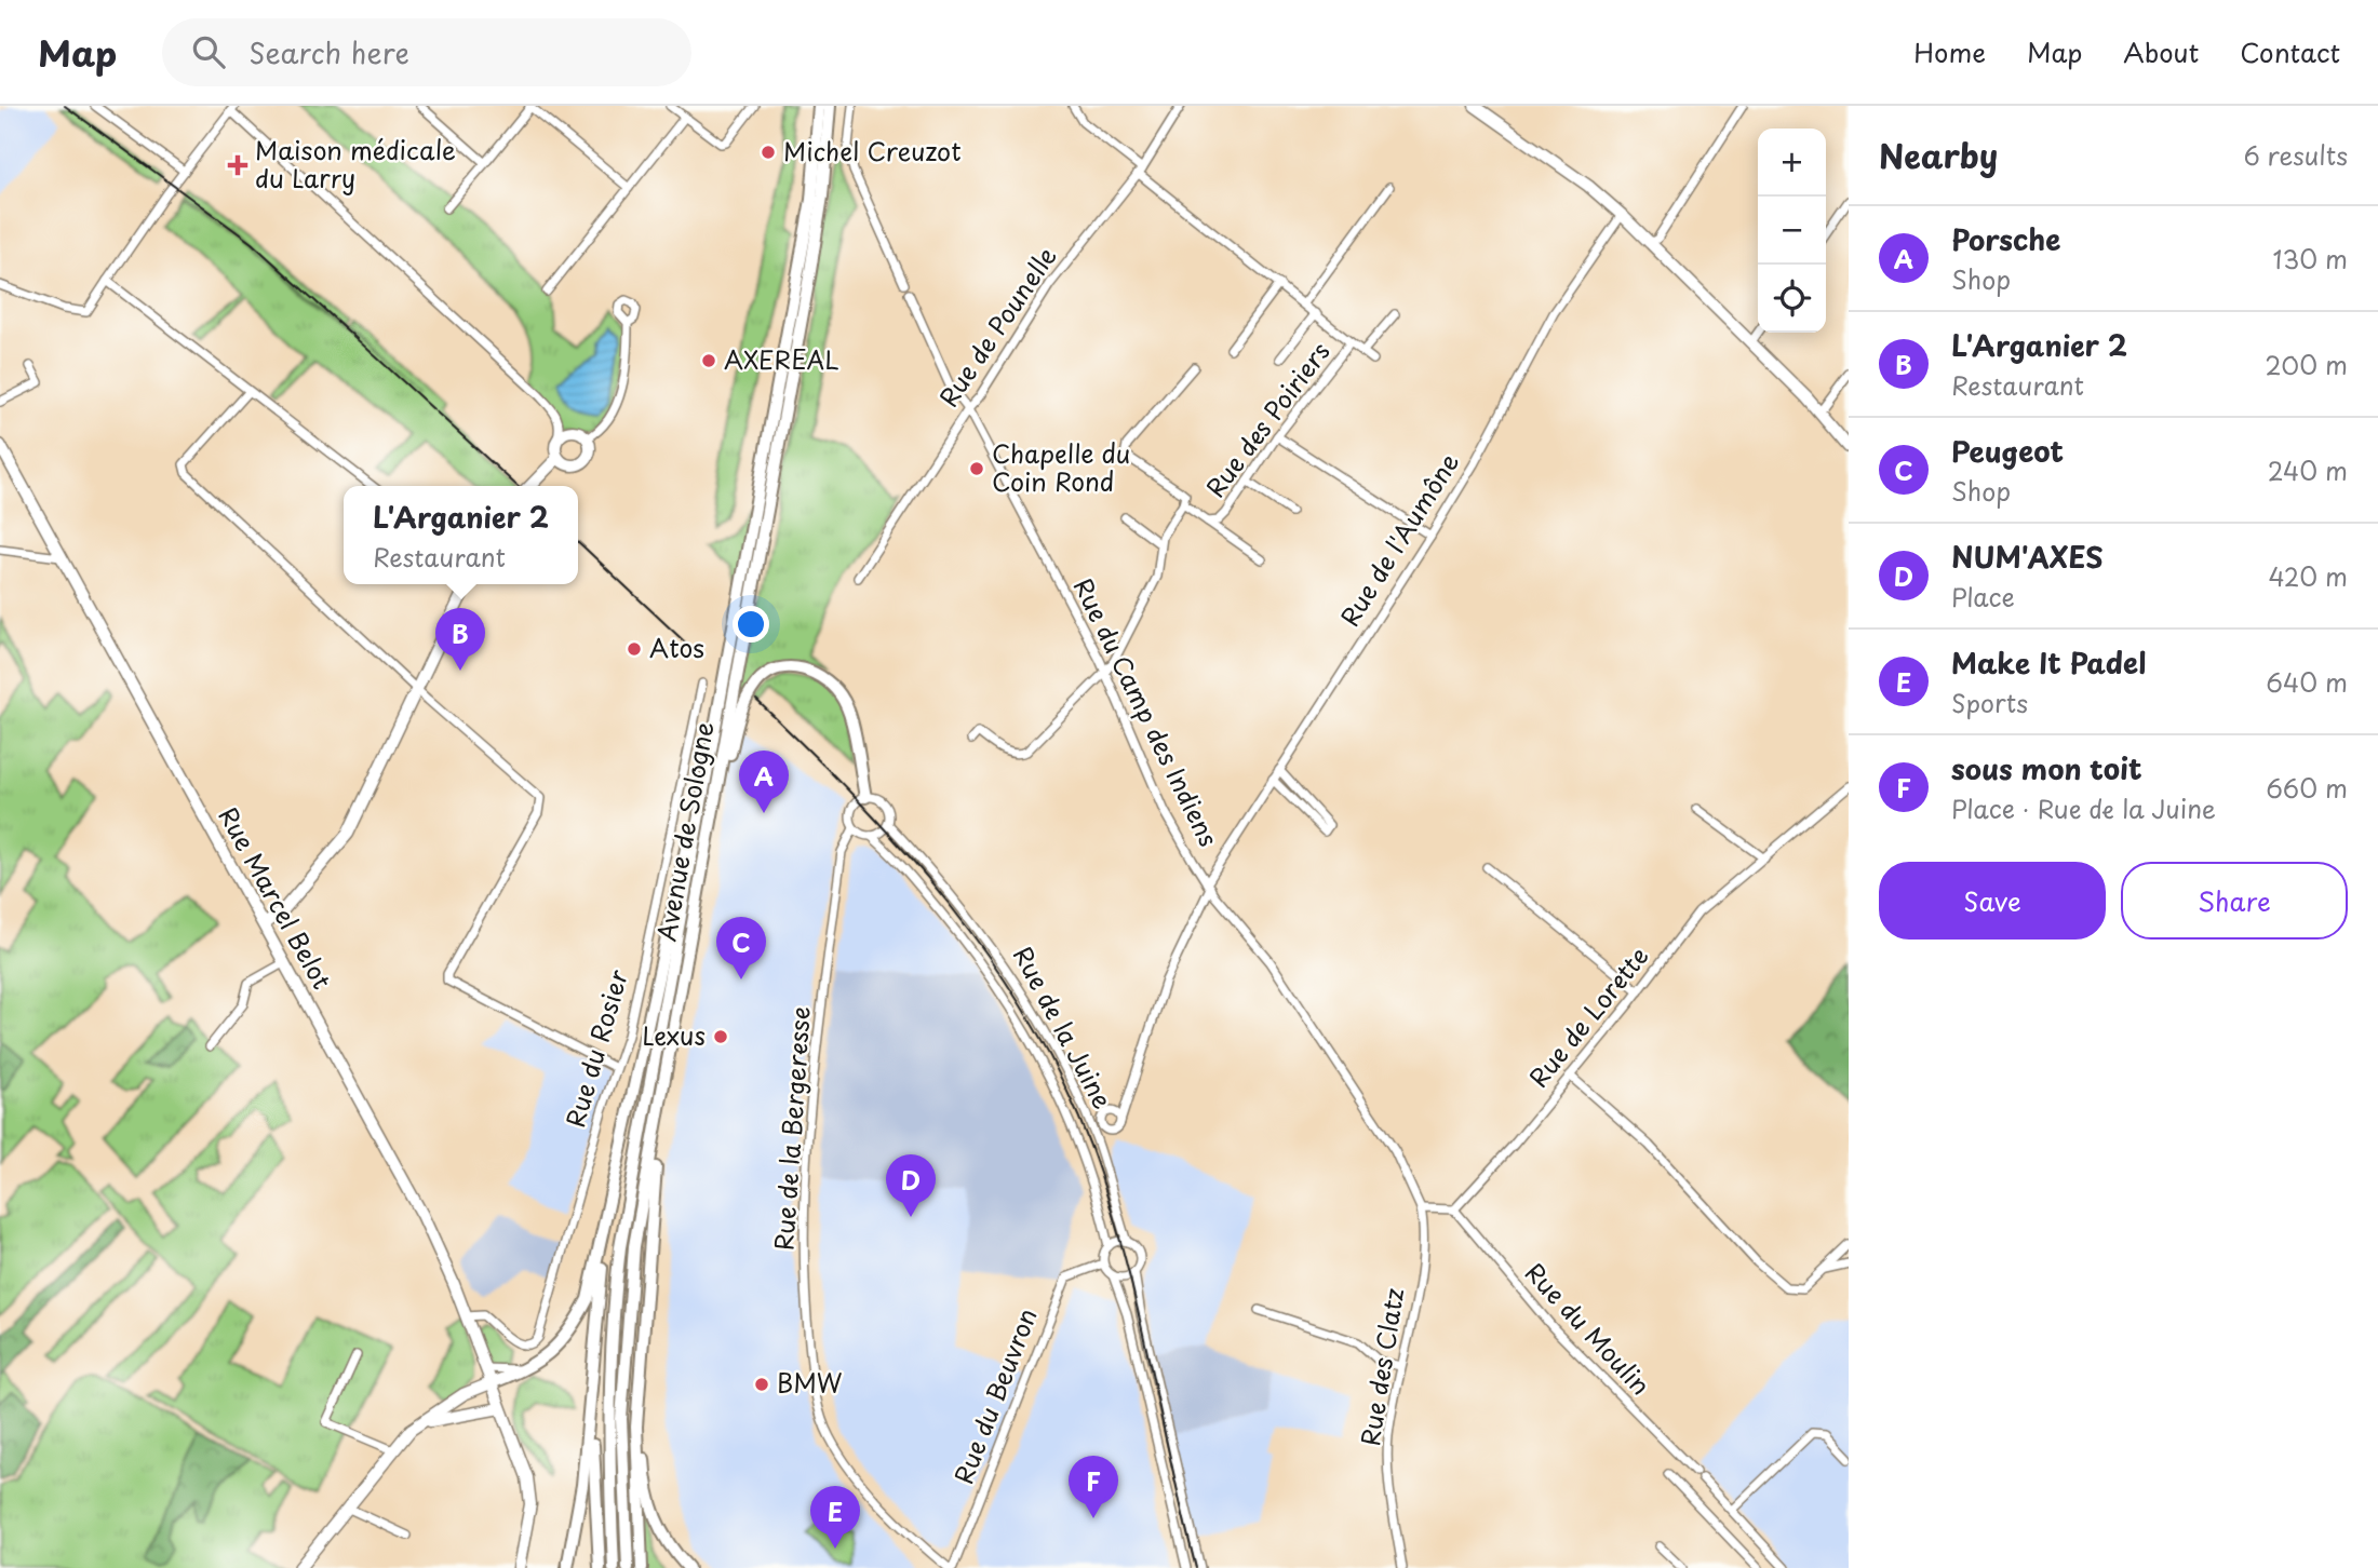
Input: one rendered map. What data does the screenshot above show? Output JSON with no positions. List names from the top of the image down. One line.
{"streets":{"main road":["Avenue de Sologne","Rue Marcel Belot"],"street":["Rue de Pounelle","Rue des Poiriers","Rue de l'Aumône","Rue du Camp des Indiens","Rue de Lorette","Rue de la Juine","Rue du Rosier","Rue de la Bergeresse","Rue du Moulin","Rue des Clatz","Rue du Beuvron"]},"crossings":[["Rue de Pounelle","Rue des Poiriers"],["Rue de Pounelle","Rue du Camp des Indiens"],["Rue des Poiriers","Rue du Camp des Indiens"],["Rue de l'Aumône","Rue du Camp des Indiens"],["Rue du Camp des Indiens","Rue des Clatz"],["Rue Marcel Belot","Rue du Rosier"],["Rue de Lorette","Rue du Moulin"],["Rue de la Juine","Rue de la Bergeresse"],["Rue de la Juine","Rue du Beuvron"],["Rue de la Bergeresse","Rue du Beuvron"]],"places":{"other":["Michel Creuzot","AXEREAL","Chapelle du Coin Rond","Atos","Lexus","BMW"],"health":["Maison médicale du Larry"]},"page":{"header":"Map","search":"Search here","nav":["Home","Map","About","Contact"],"heading":["Nearby","6 results"],"map_buttons":["+","−"],"list":[{"mark":"A","name":"Porsche","note":"Shop","value":"130 m"},{"mark":"B","name":"L'Arganier 2","note":"Restaurant","value":"200 m"},{"mark":"C","name":"Peugeot","note":"Shop","value":"240 m"},{"mark":"D","name":"NUM'AXES","note":"Place","value":"420 m"},{"mark":"E","name":"Make It Padel","note":"Sports","value":"640 m"},{"mark":"F","name":"sous mon toit","note":"Place · Rue de la Juine","value":"660 m"}],"popup":["L'Arganier 2","Restaurant"],"pins":["B","A","C","D","F","E"],"buttons":["Save","Share"]}}
